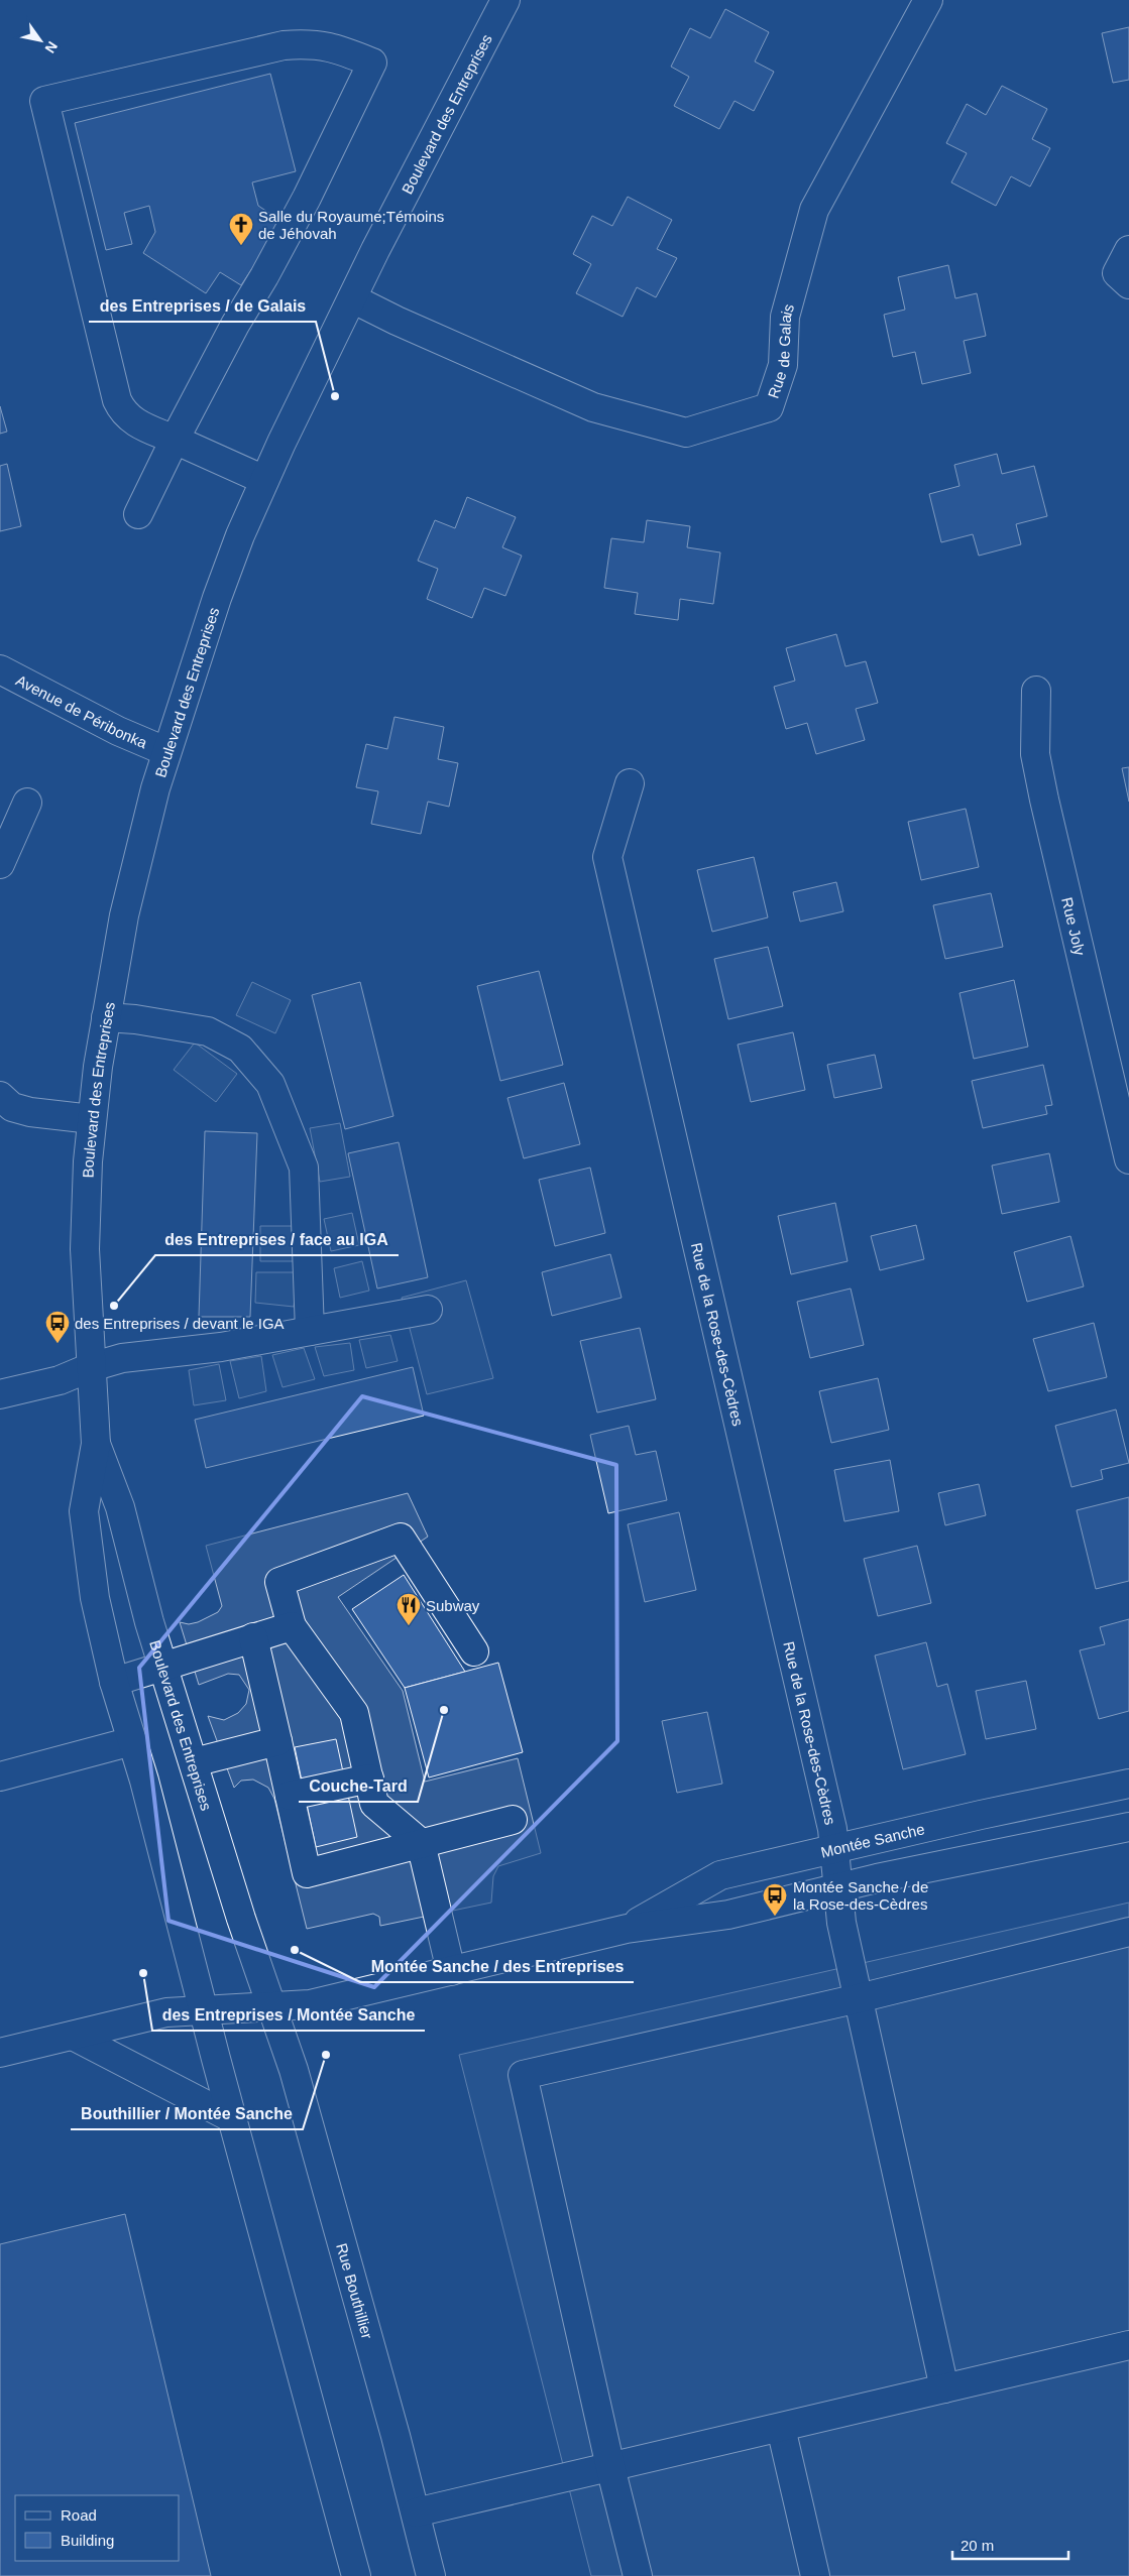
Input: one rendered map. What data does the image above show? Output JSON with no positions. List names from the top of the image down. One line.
{"streets":{"street":["Boulevard des Entreprises","Rue de Galais","Avenue de Péribonka","Rue Joly","Rue de la Rose-des-Cèdres","Montée Sanche","Rue Bouthillier"]},"crossings":[["Boulevard des Entreprises","Rue de Galais"],["Boulevard des Entreprises","Avenue de Péribonka"],["Boulevard des Entreprises","Montée Sanche"],["Boulevard des Entreprises","Rue Bouthillier"],["Rue de la Rose-des-Cèdres","Montée Sanche"],["Montée Sanche","Rue Bouthillier"]],"places":{"church":["Salle du Royaume;Témoins de Jéhovah"],"other":["des Entreprises / de Galais","des Entreprises / face au IGA","Couche-Tard","Montée Sanche / des Entreprises","des Entreprises / Montée Sanche","Bouthillier / Montée Sanche"],"bus stop":["des Entreprises / devant le IGA","Montée Sanche / de la Rose-des-Cèdres"],"restaurant":["Subway"]},"legend":["Road","Building"],"scale_bar":"20 m","north":"bottom right"}
